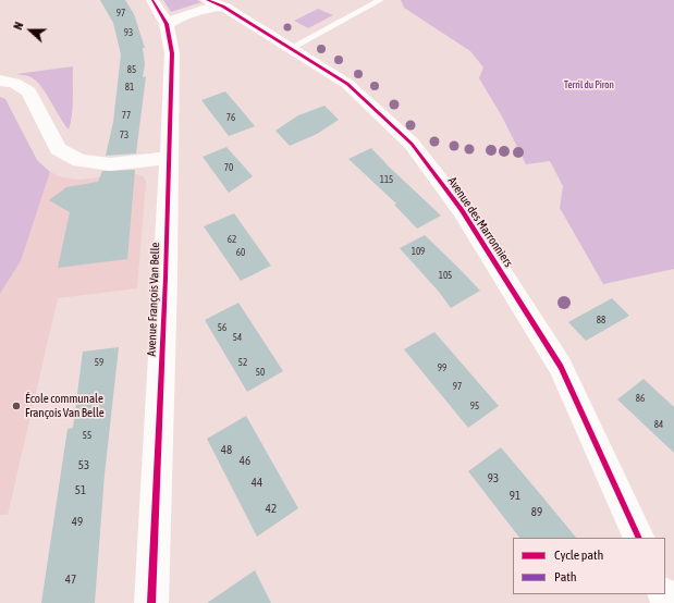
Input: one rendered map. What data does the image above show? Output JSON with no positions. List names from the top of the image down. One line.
{"streets":{"street":["Avenue des Marronniers","Avenue François Van Belle"]},"parks":["Terril du Piron"],"places":["École communale François Van Belle"],"house_numbers":["97","93","85","81","77","76","73","70","115","62","109","60","105","88","56","54","59","52","99","50","97","86","95","84","55","48","46","53","93","44","51","91","42","89","49","47"],"legend":["Cycle path","Path"],"north":"left"}
